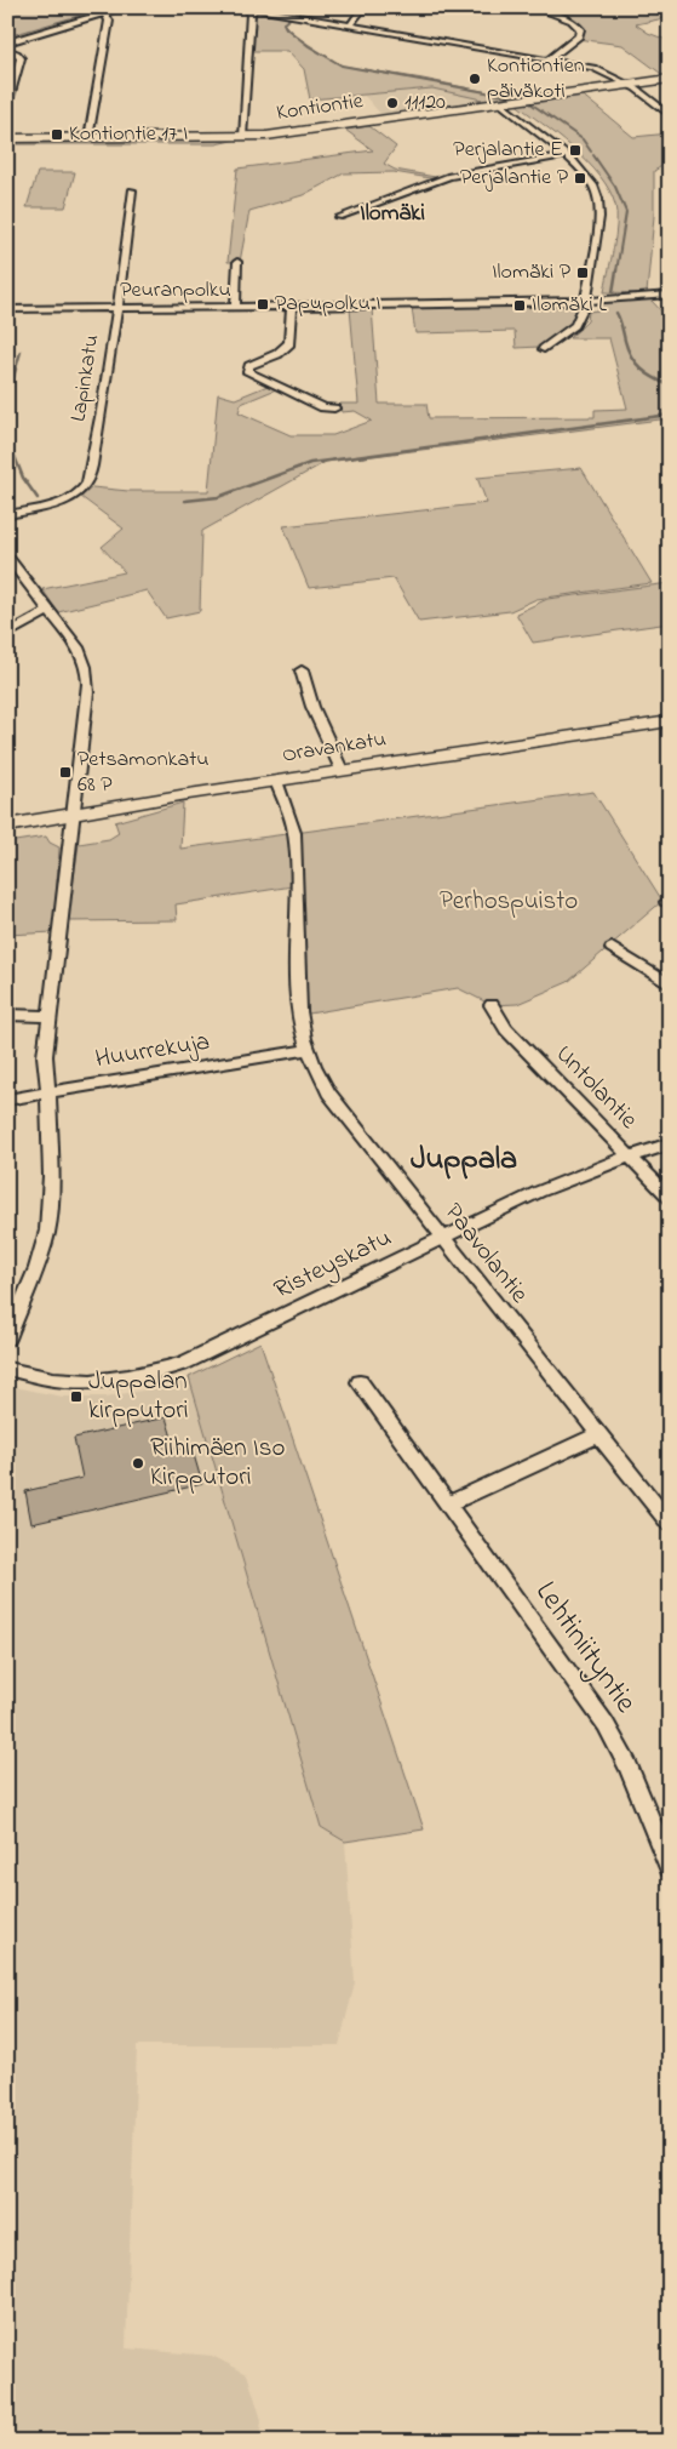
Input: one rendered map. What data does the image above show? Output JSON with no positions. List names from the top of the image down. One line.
{"streets":{"street":["Kontiontie","Peuranpolku","Lapinkatu","Oravankatu","Huurrekuja","Untolantie","Paavolantie","Risteyskatu","Lehtiniityntie"]},"crossings":[["Peuranpolku","Lapinkatu"],["Oravankatu","Paavolantie"],["Huurrekuja","Paavolantie"],["Untolantie","Risteyskatu"],["Paavolantie","Risteyskatu"]],"districts":["Ilomäki","Juppala"],"parks":["Perhospuisto"],"places":{"other":["Kontiontien päiväkoti","11120","Riihimäen Iso Kirpputori"],"transit":["Kontiontie 17 I","Perjalantie E","Perjalantie P","Ilomäki P","Papupolku I","Ilomäki L","Petsamonkatu 68 P","Juppalan kirpputori"]}}
